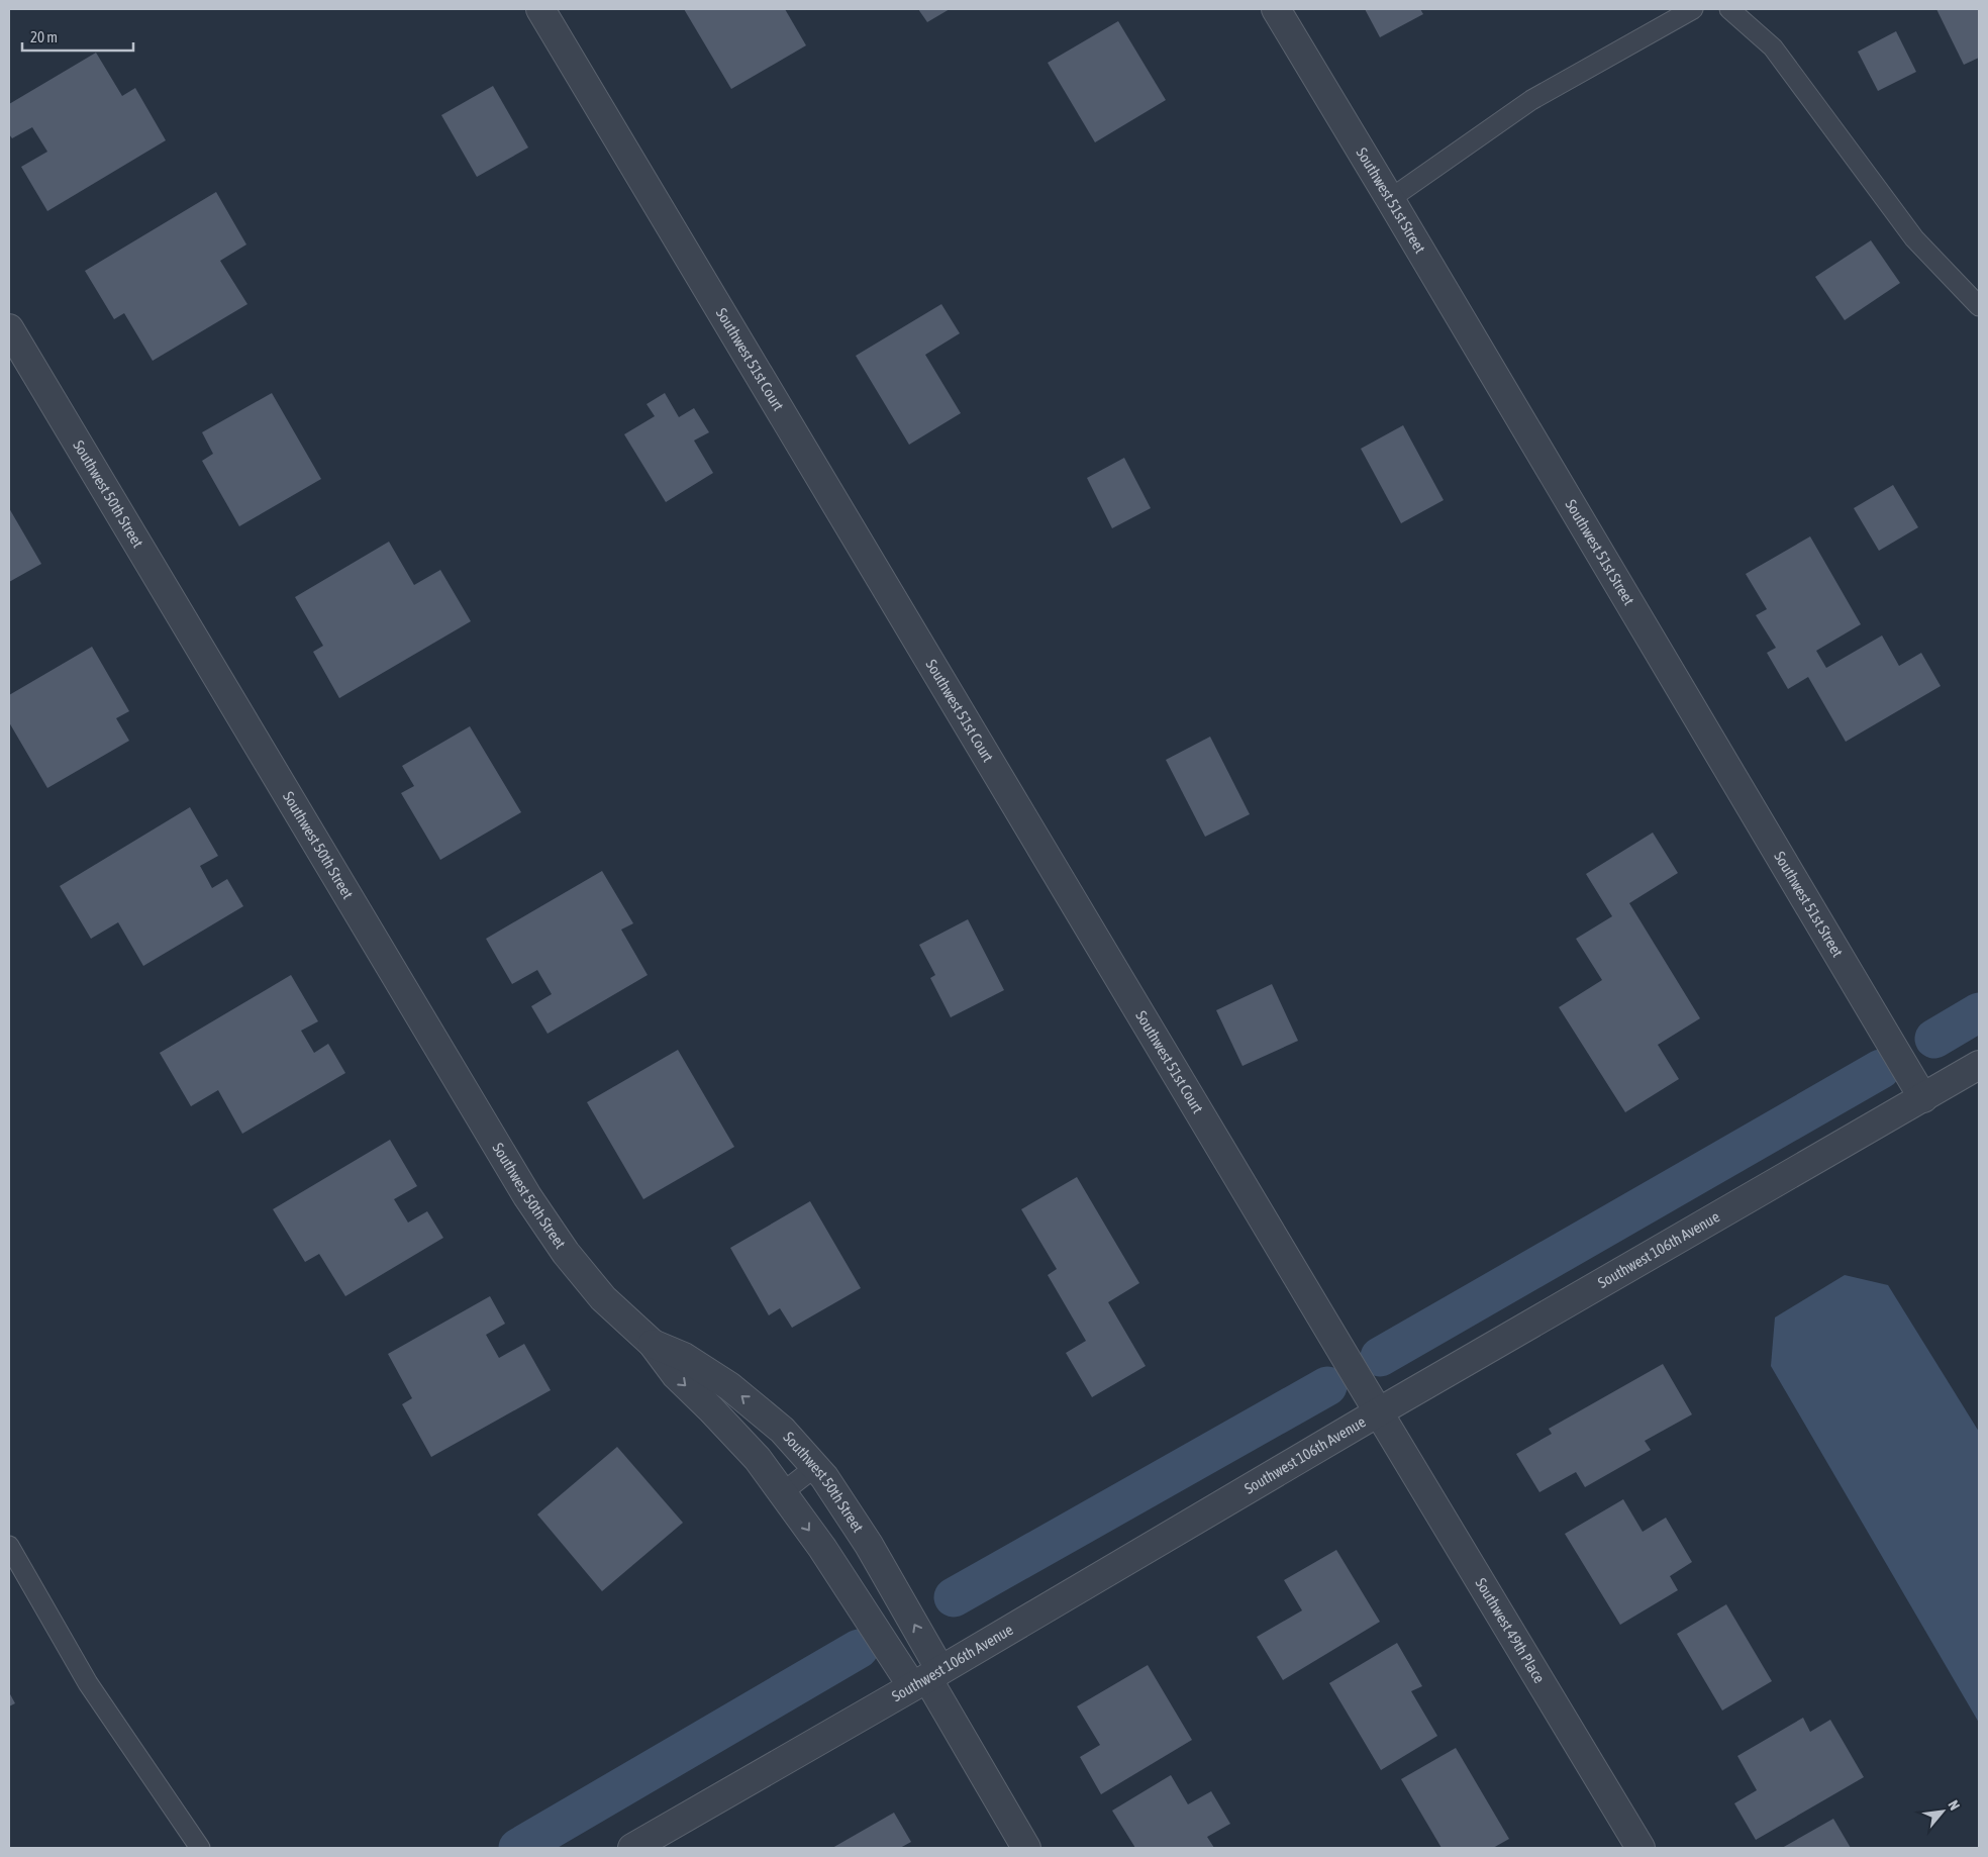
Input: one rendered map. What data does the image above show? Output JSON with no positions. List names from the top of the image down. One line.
{"streets":{"street":["Southwest 51st Street","Southwest 51st Court","Southwest 50th Street","Southwest 106th Avenue","Southwest 49th Place"]},"crossings":[["Southwest 51st Street","Southwest 106th Avenue"],["Southwest 51st Court","Southwest 106th Avenue"],["Southwest 51st Court","Southwest 49th Place"],["Southwest 50th Street","Southwest 106th Avenue"],["Southwest 106th Avenue","Southwest 49th Place"]],"scale_bar":"20 m","north":"top right"}
